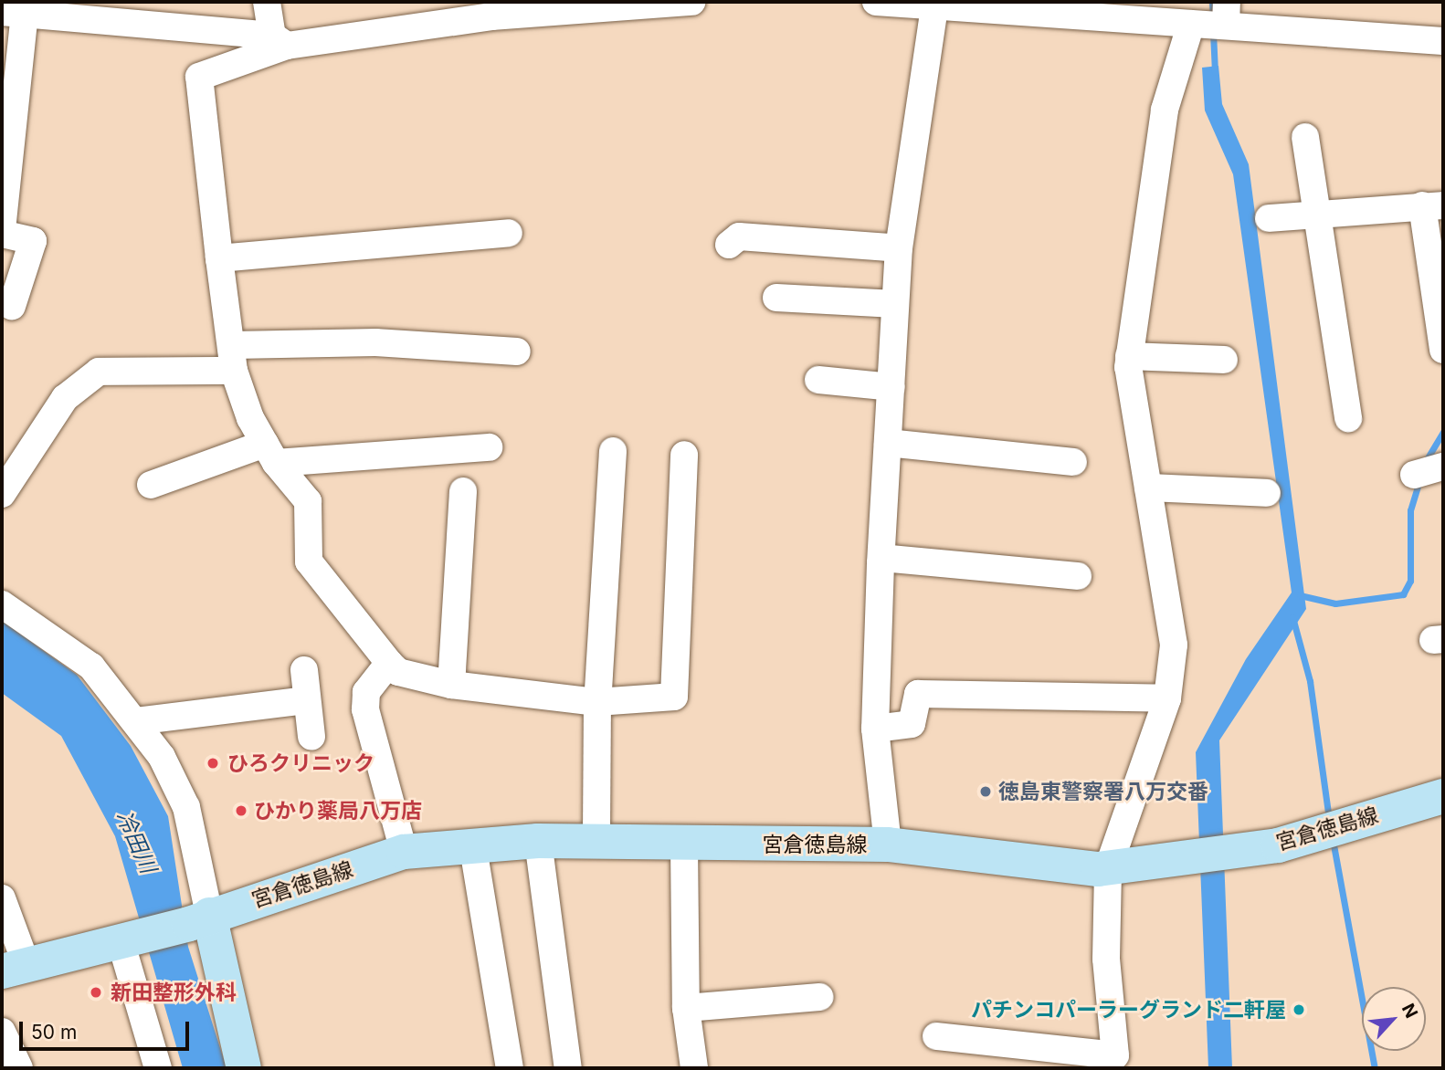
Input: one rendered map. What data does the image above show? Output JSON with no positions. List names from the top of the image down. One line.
{"streets":{"main road":["宮倉徳島線"]},"water":["冷田川"],"places":["ひろクリニック","徳島東警察署八万交番","ひかり薬局八万店","新田整形外科","パチンコパーラーグランド二軒屋"],"scale_bar":"50 m","north":"top right"}
